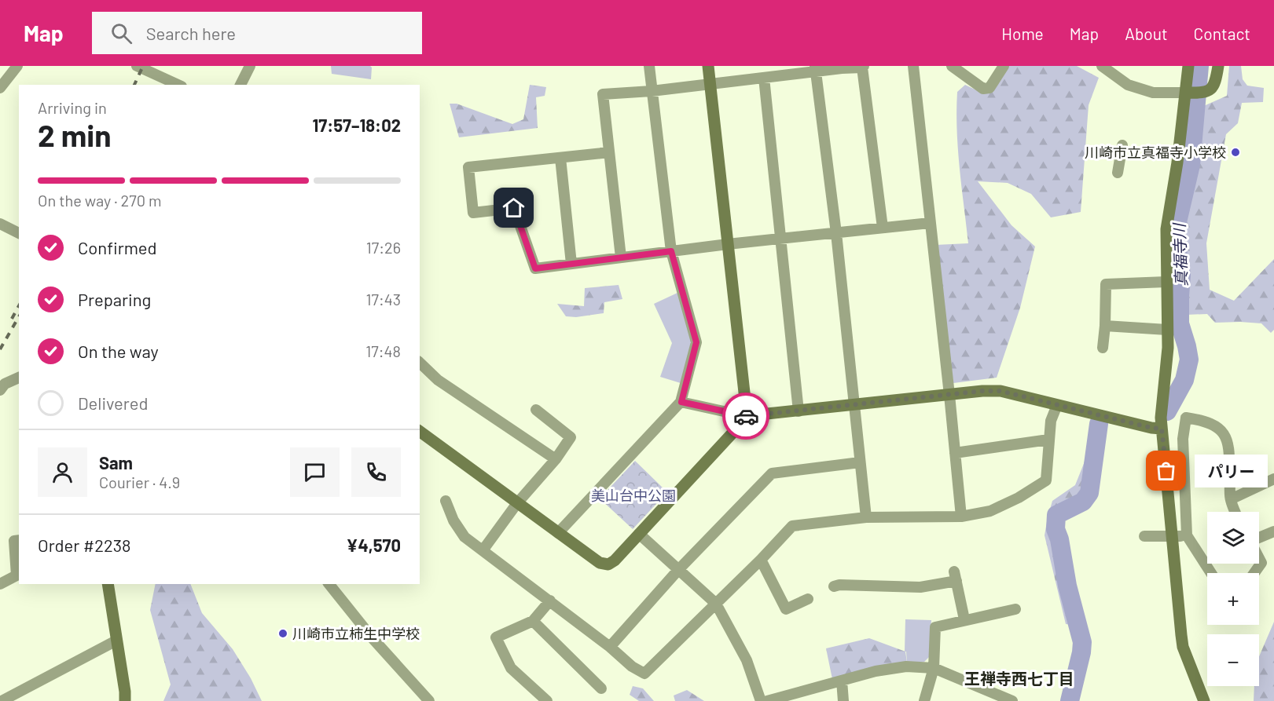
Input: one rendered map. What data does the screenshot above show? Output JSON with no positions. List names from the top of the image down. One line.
{"districts":["王禅寺西七丁目"],"water":["真福寺川"],"parks":["美山台中公園"],"places":["川崎市立真福寺小学校","パリー","川崎市立柿生中学校"],"page":{"header":"Map","search":"Search here","nav":["Home","Map","About","Contact"],"heading":["2 min","Arriving in","17:57–18:02"],"panel":["Sam","Courier · 4.9","Order #2238","¥4,570"],"bar":"On the way · 270 m","list":[["Confirmed","17:26"],["Preparing","17:43"],["On the way","17:48"],"Delivered"],"bubble":"パリー","map_buttons":["+","−"]}}
